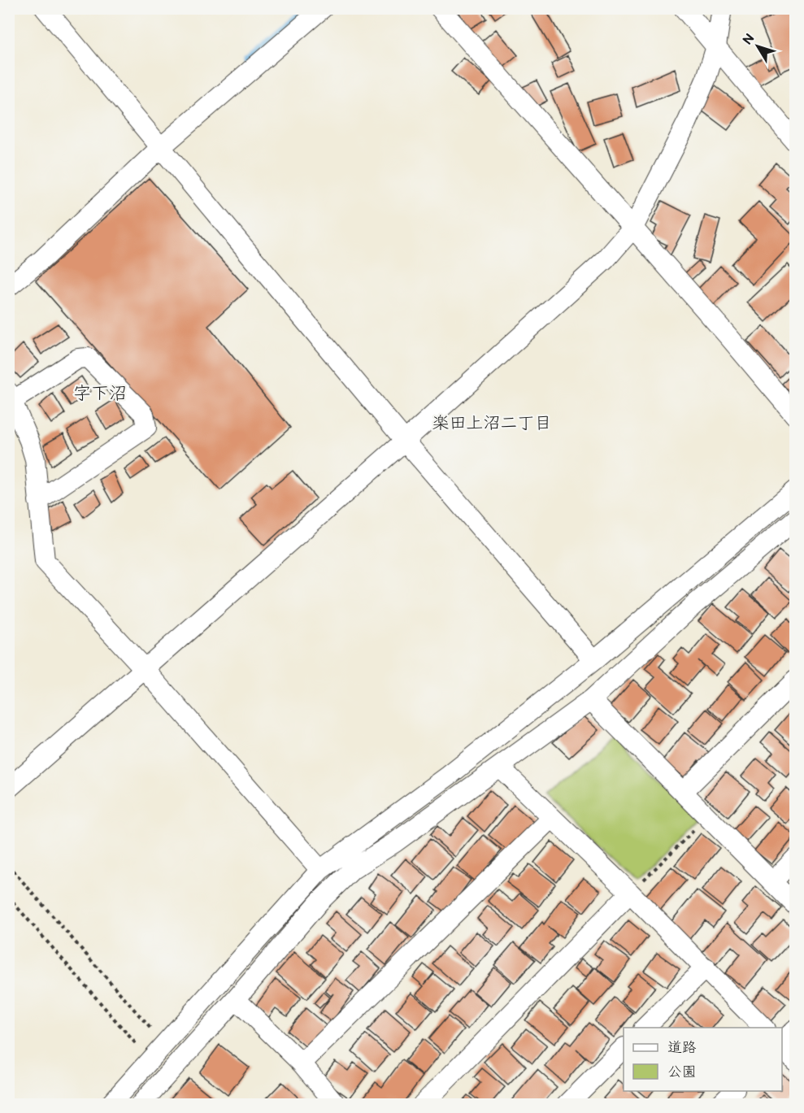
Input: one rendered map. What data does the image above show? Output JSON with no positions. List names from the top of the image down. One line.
{"districts":["字下沼","楽田上沼二丁目"],"legend":["道路","公園"],"north":"top left"}
